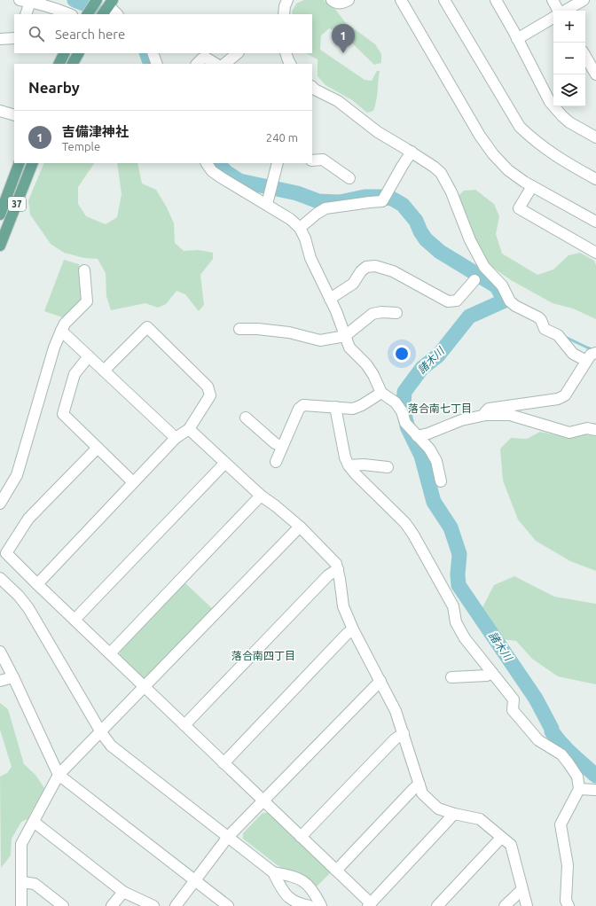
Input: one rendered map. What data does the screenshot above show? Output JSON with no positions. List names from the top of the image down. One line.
{"streets":{"main road":["37"]},"districts":["落合南七丁目","落合南四丁目"],"water":["諸木川"],"page":{"map_buttons":["+","−"],"search":"Search here","pins":"1","heading":"Nearby","list":[{"mark":"1","name":"吉備津神社","note":"Temple","value":"240 m"}]}}
